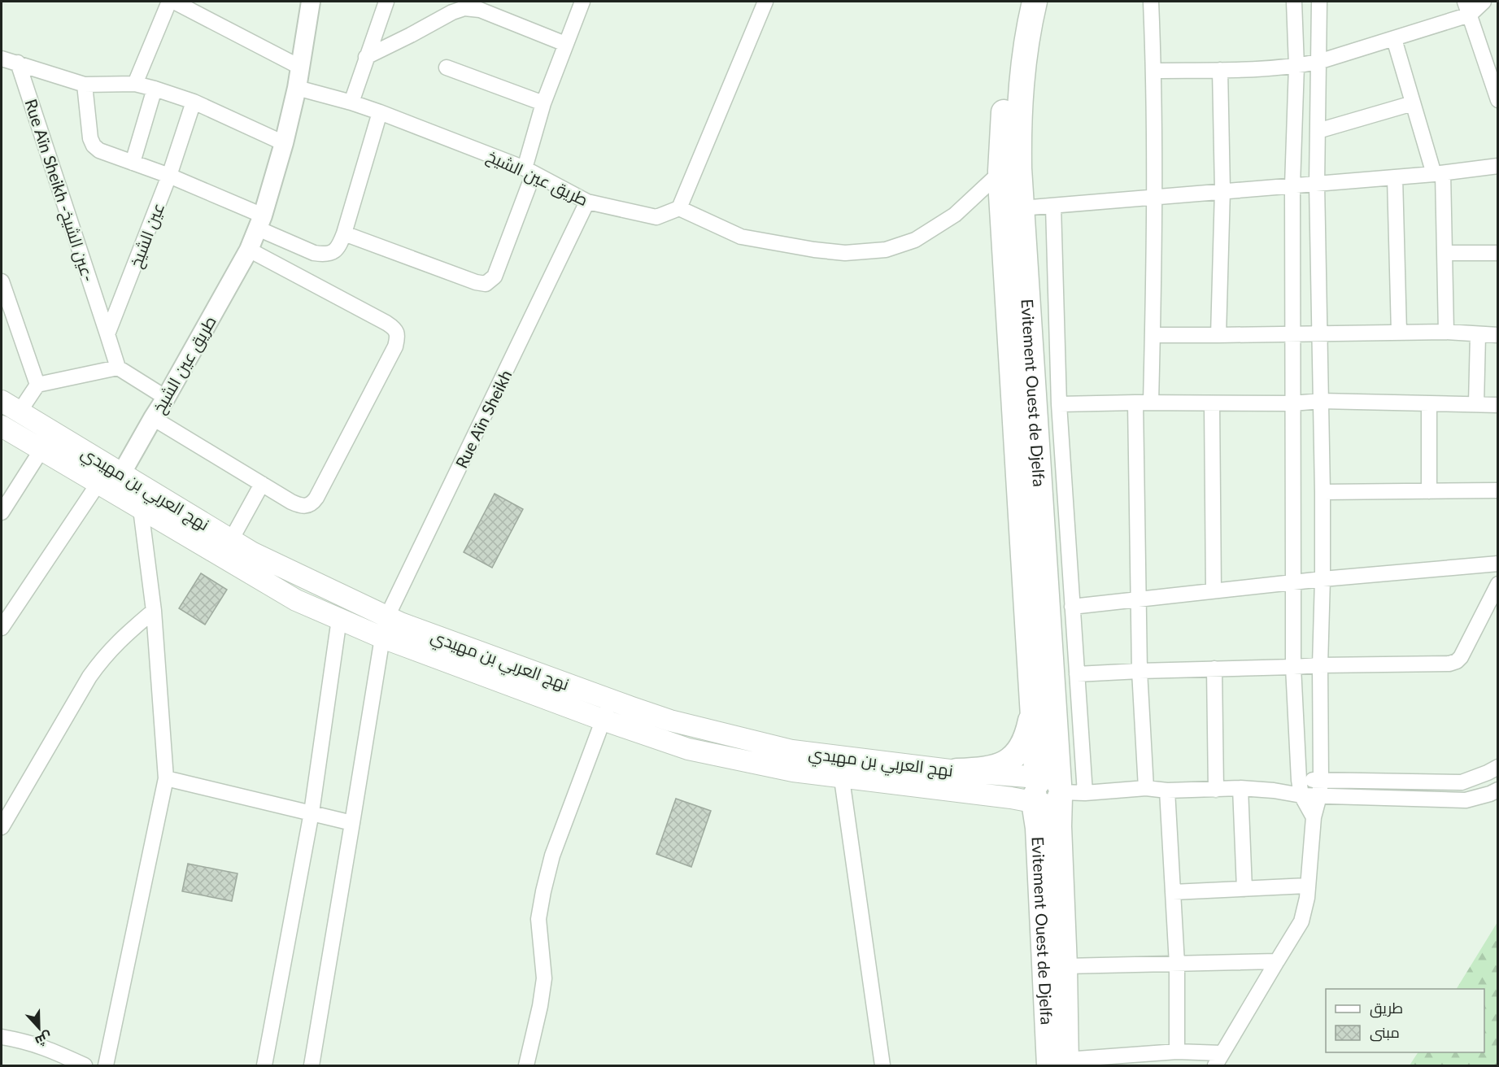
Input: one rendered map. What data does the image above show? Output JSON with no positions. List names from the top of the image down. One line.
{"streets":{"highway":["Evitement Ouest de Djelfa"],"main road":["نهج العربي بن مهيدي"],"street":["طريق عين الشيخ","Rue Aïn Sheikh -عين الشيخ-","عين الشيخ","Rue Aïn Sheikh"]},"crossings":[["طريق عين الشيخ","Rue Aïn Sheikh"],["طريق عين الشيخ","نهج العربي بن مهيدي"],["Rue Aïn Sheikh -عين الشيخ-","عين الشيخ"],["Evitement Ouest de Djelfa","نهج العربي بن مهيدي"],["Rue Aïn Sheikh","نهج العربي بن مهيدي"]],"legend":["طريق","مبنى"],"north":"bottom"}
